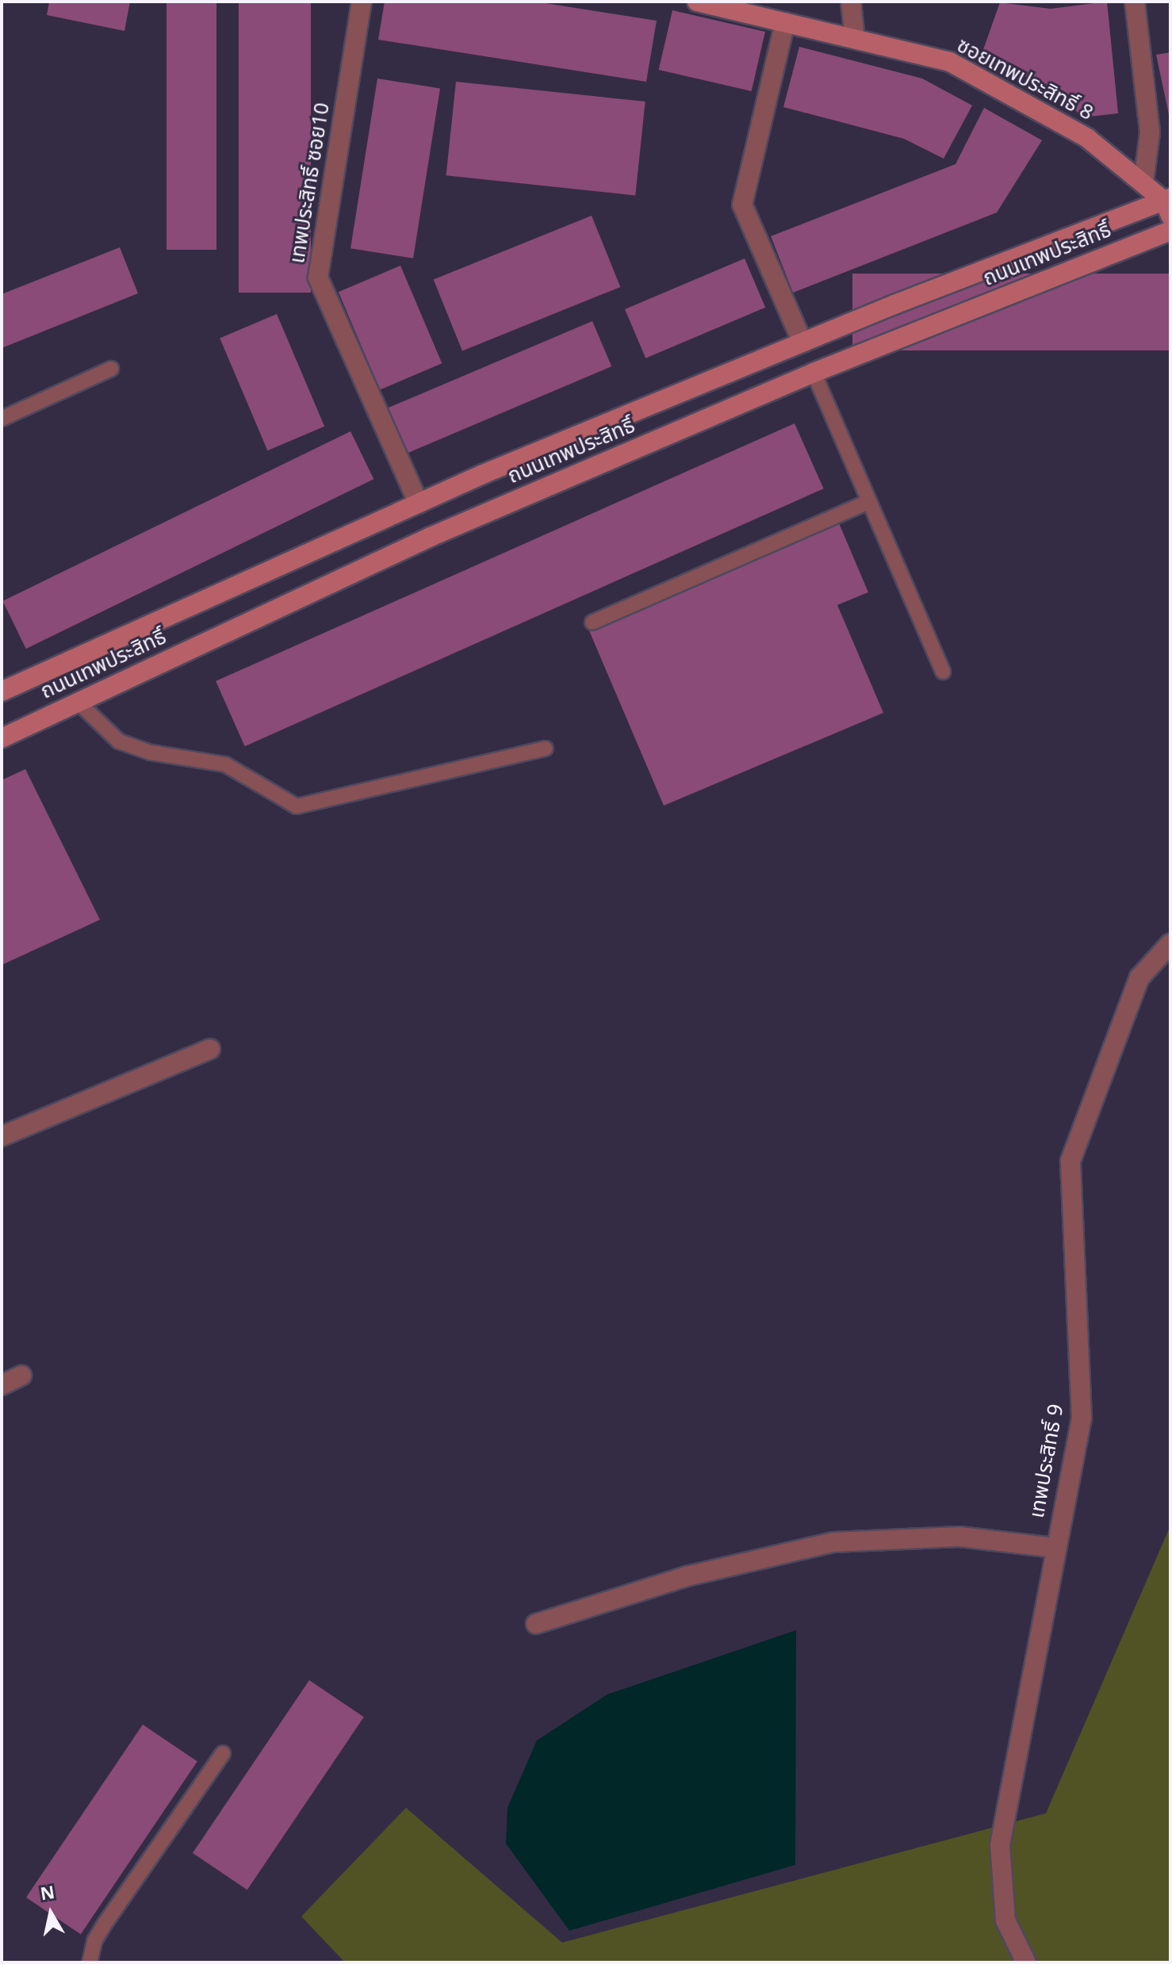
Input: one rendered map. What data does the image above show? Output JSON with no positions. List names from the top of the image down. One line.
{"streets":{"main road":["ซอยเทพประสิทธิ์ 8","ถนนเทพประสิทธิ์"],"street":["เทพประสิทธิ์ ซอย10","เทพประสิทธิ์ 9"]},"crossings":[["ซอยเทพประสิทธิ์ 8","ถนนเทพประสิทธิ์"],["เทพประสิทธิ์ ซอย10","ถนนเทพประสิทธิ์"]],"north":"top"}
